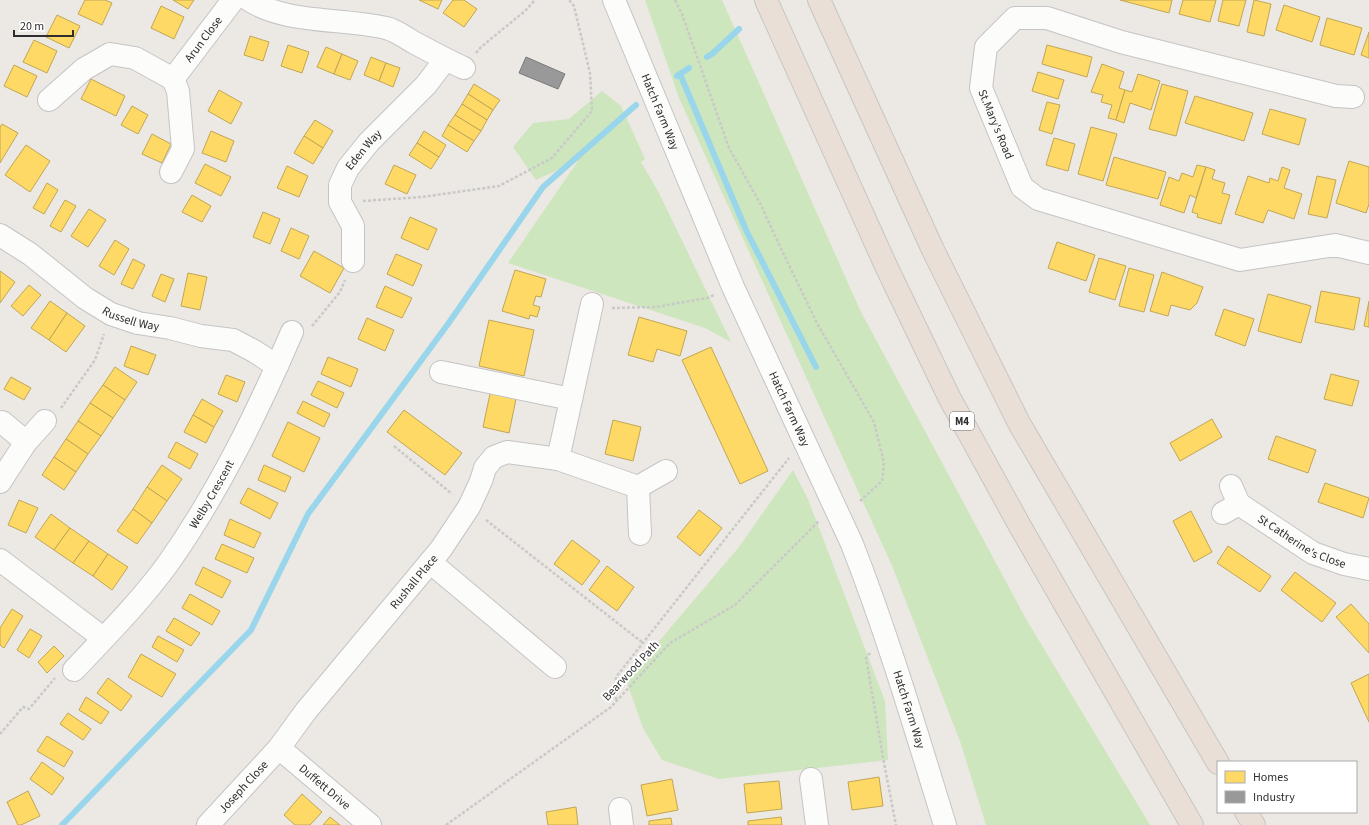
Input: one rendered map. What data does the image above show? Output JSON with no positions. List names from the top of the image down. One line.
{"streets":{"highway":["M4"],"street":["Arun Close","Hatch Farm Way","St.Mary's Road","Eden Way","Russell Way","Welby Crescent","St Catherine's Close","Rushall Place","Joseph Close","Duffett Drive"],"path":["Bearwood Path"]},"crossings":[["Russell Way","Welby Crescent"],["Rushall Place","Joseph Close"],["Rushall Place","Duffett Drive"],["Joseph Close","Duffett Drive"]],"legend":["Homes","Industry"],"scale_bar":"20 m"}
